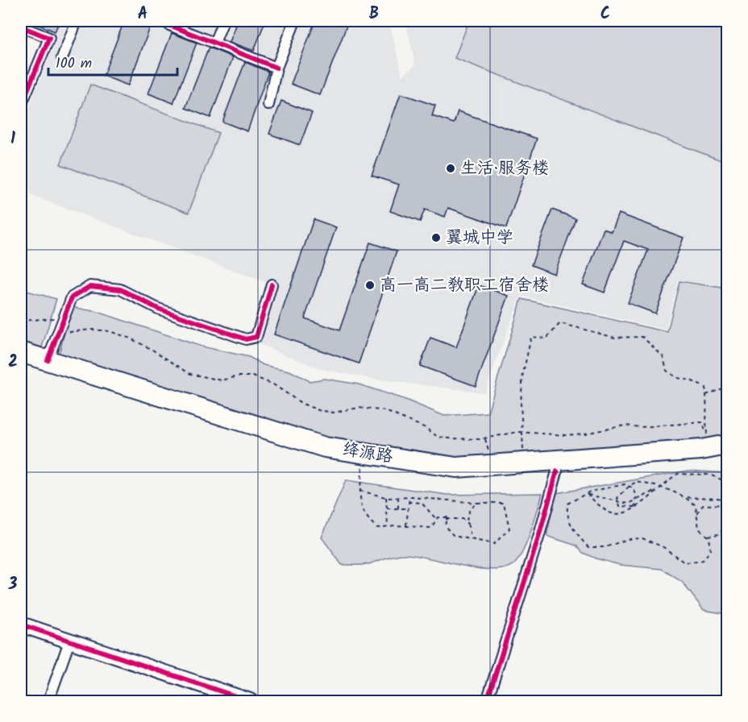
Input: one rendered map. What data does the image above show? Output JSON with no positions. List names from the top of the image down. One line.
{"streets":{"highway":["绛源路"]},"places":["生活·服务楼","翼城中学","高一高二教职工宿舍楼"],"scale_bar":"100 m","grid":{"columns":["A","B","C"],"rows":["1","2","3"]}}
